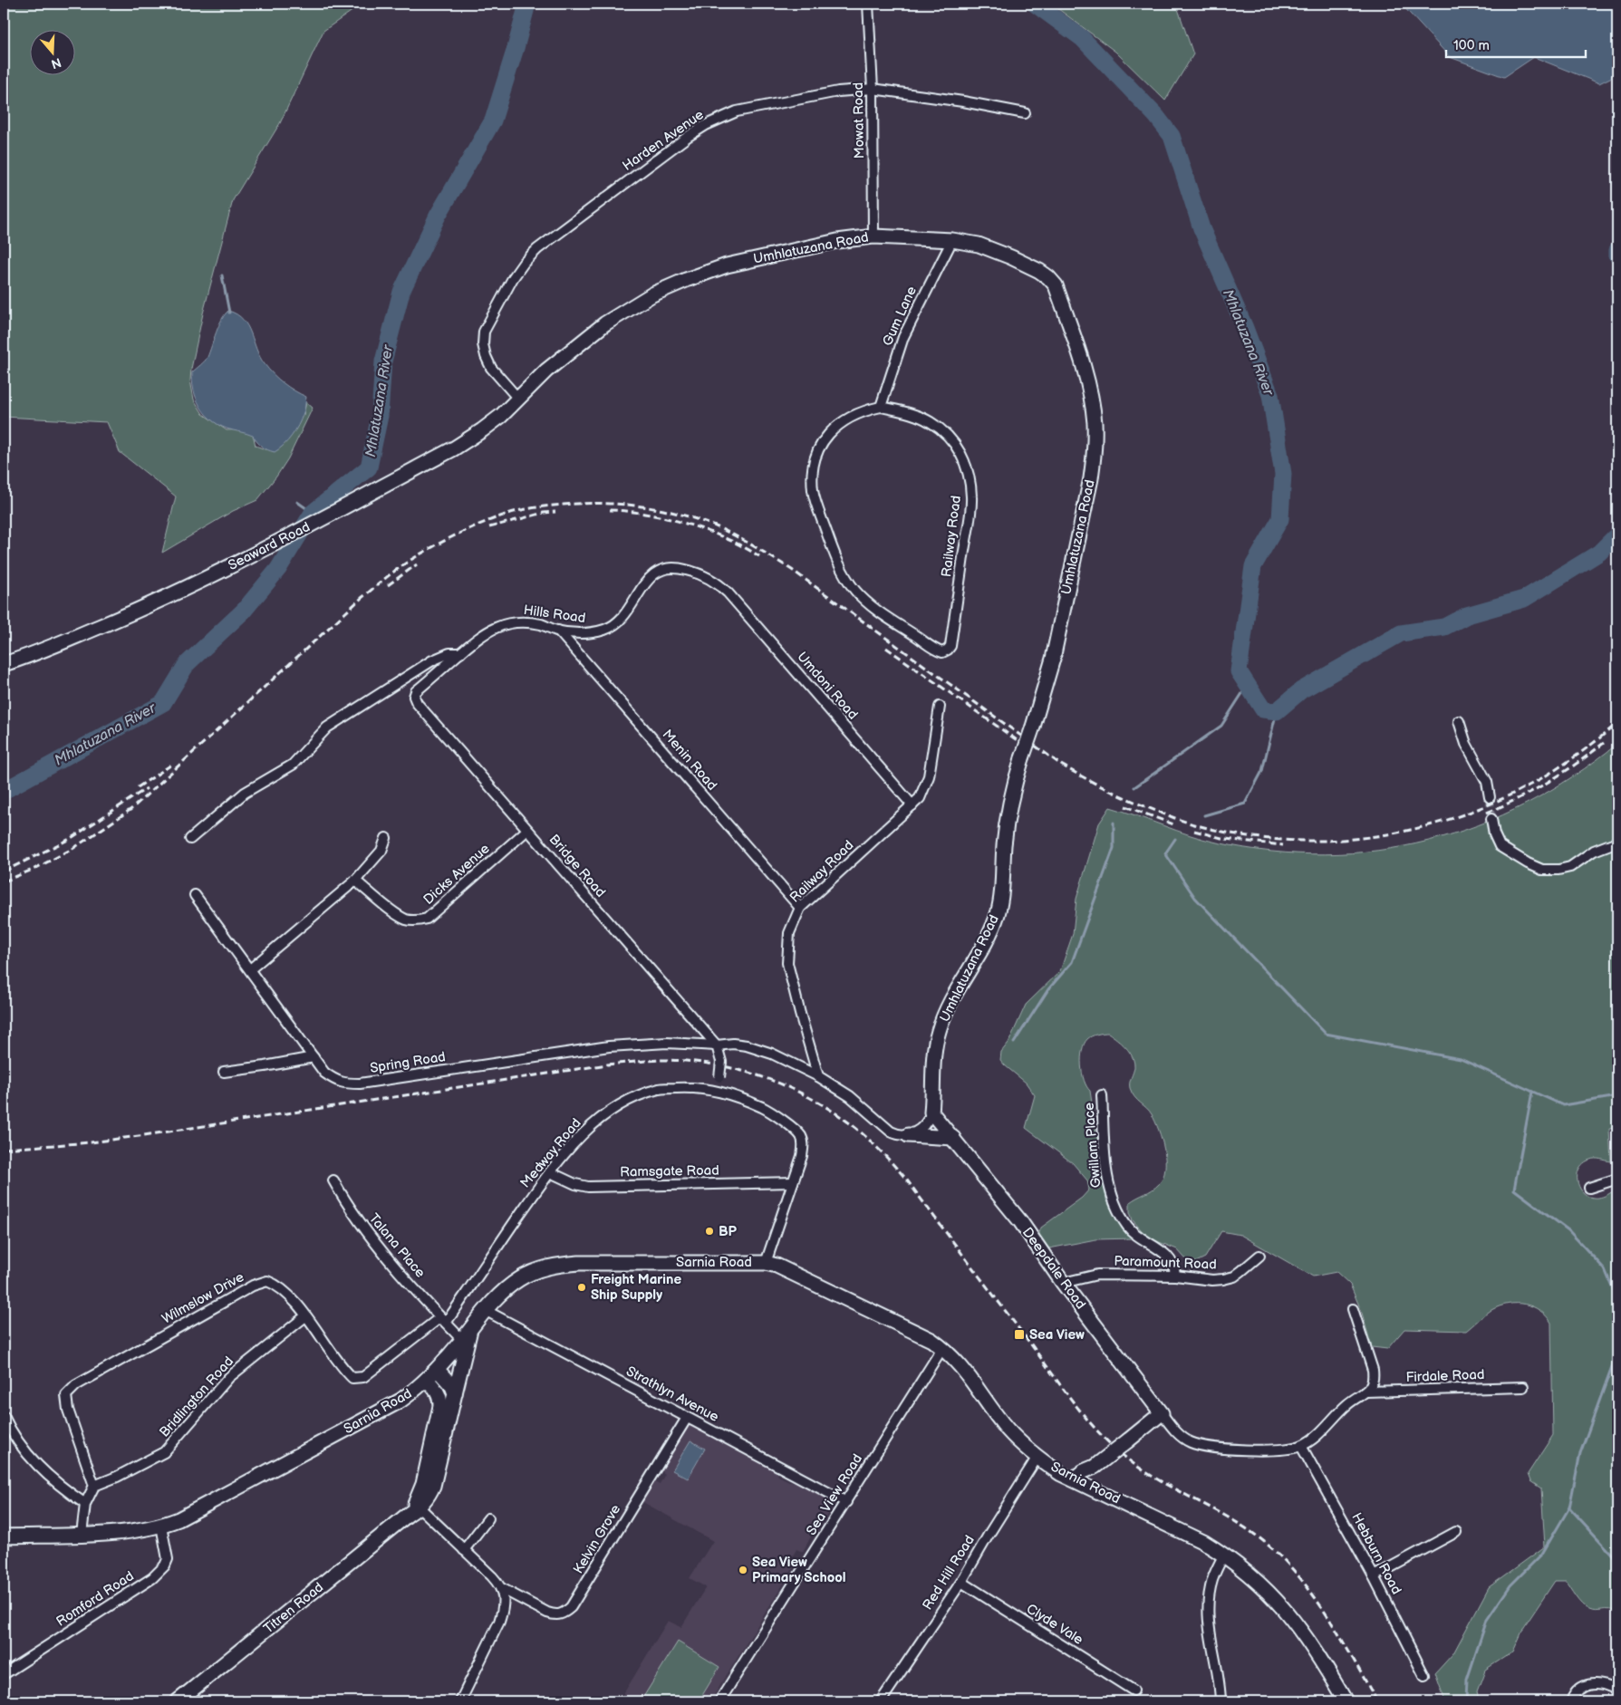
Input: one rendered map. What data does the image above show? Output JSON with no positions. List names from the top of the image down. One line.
{"streets":{"street":["Mowat Road","Harden Avenue","Umhlatuzana Road","Gum Lane","Railway Road","Seaward Road","Hills Road","Umdoni Road","Menin Road","Bridge Road","Dicks Avenue","Spring Road","Gwillam Place","Medway Road","Ramsgate Road","Talana Place","Sarnia Road","Paramount Road","Deepdale Road","Wilmslow Drive","Firdale Road","Strathlyn Avenue","Bridlington Road","Sea View Road","Kelvin Grove","Hebburn Road","Red Hill Road","Romford Road","Titren Road","Clyde Vale"]},"crossings":[["Mowat Road","Harden Avenue"],["Mowat Road","Umhlatuzana Road"],["Harden Avenue","Umhlatuzana Road"],["Harden Avenue","Seaward Road"],["Umhlatuzana Road","Gum Lane"],["Umhlatuzana Road","Seaward Road"],["Umhlatuzana Road","Deepdale Road"],["Gum Lane","Railway Road"],["Railway Road","Umdoni Road"],["Railway Road","Menin Road"],["Hills Road","Umdoni Road"],["Hills Road","Menin Road"],["Hills Road","Bridge Road"],["Bridge Road","Dicks Avenue"],["Bridge Road","Spring Road"],["Gwillam Place","Paramount Road"],["Medway Road","Ramsgate Road"],["Medway Road","Talana Place"],["Medway Road","Sarnia Road"],["Medway Road","Wilmslow Drive"],["Talana Place","Wilmslow Drive"],["Sarnia Road","Strathlyn Avenue"],["Sarnia Road","Sea View Road"],["Sarnia Road","Red Hill Road"],["Sarnia Road","Romford Road"],["Sarnia Road","Titren Road"],["Paramount Road","Deepdale Road"],["Deepdale Road","Hebburn Road"],["Wilmslow Drive","Bridlington Road"],["Strathlyn Avenue","Sea View Road"],["Strathlyn Avenue","Kelvin Grove"],["Red Hill Road","Clyde Vale"]],"water":["Mhlatuzana River"],"places":{"other":["BP","Freight Marine Ship Supply","Sea View Primary School"],"transit":["Sea View"]},"scale_bar":"100 m","north":"bottom"}
